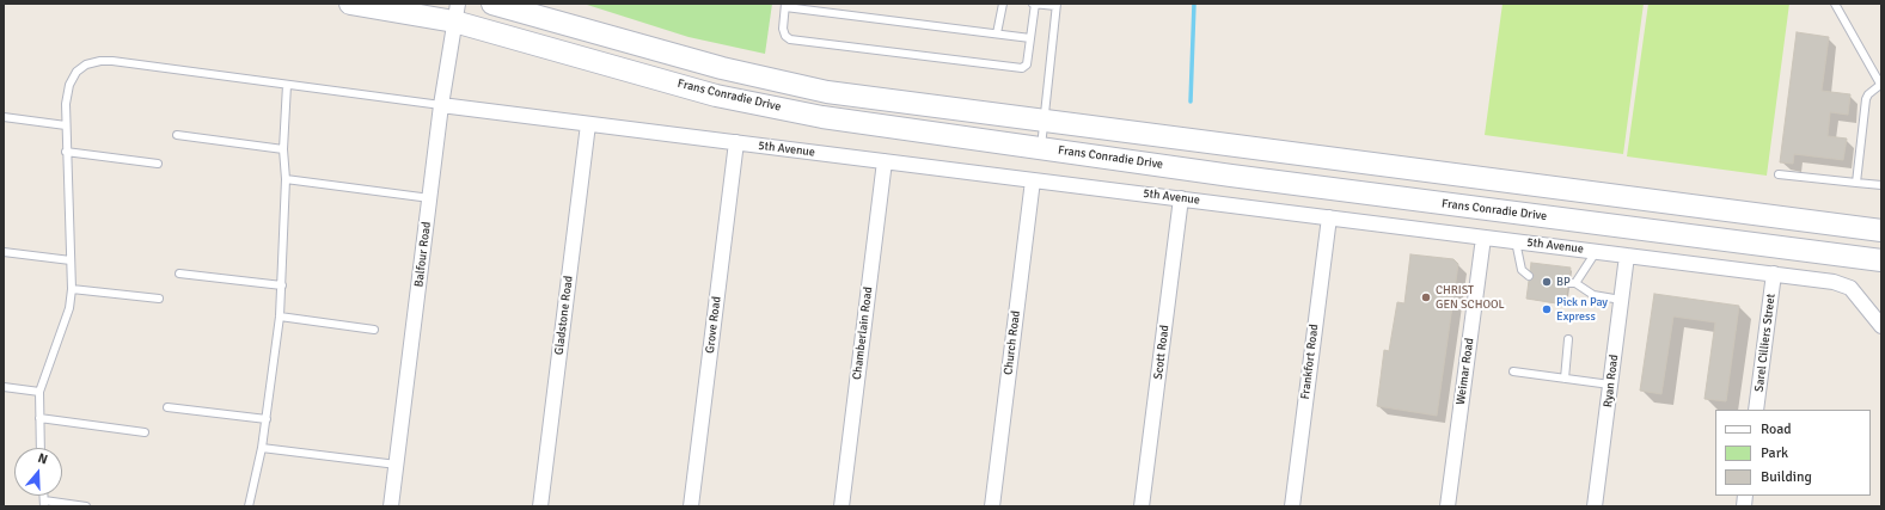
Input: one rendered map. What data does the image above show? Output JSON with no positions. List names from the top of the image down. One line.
{"streets":{"main road":["Frans Conradie Drive"],"street":["5th Avenue","Balfour Road","Gladstone Road","Grove Road","Chamberlain Road","Church Road","Sarel Cilliers Street","Scott Road","Frankfort Road","Weimar Road","Ryan Road"]},"crossings":[["Frans Conradie Drive","Balfour Road"],["5th Avenue","Balfour Road"],["5th Avenue","Gladstone Road"],["5th Avenue","Grove Road"],["5th Avenue","Chamberlain Road"],["5th Avenue","Church Road"],["5th Avenue","Sarel Cilliers Street"],["5th Avenue","Scott Road"],["5th Avenue","Frankfort Road"],["5th Avenue","Weimar Road"],["5th Avenue","Ryan Road"]],"places":["BP","CHRIST GEN SCHOOL","Pick n Pay Express"],"legend":["Road","Park","Building"],"north":"top"}
